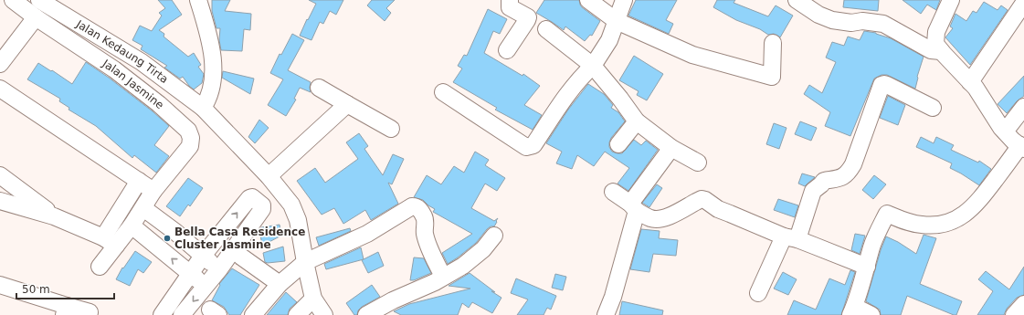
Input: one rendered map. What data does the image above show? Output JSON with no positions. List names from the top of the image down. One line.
{"streets":{"street":["Jalan Kedaung Tirta","Jalan Jasmine"]},"places":["Bella Casa Residence Cluster Jasmine"],"scale_bar":"50 m"}
